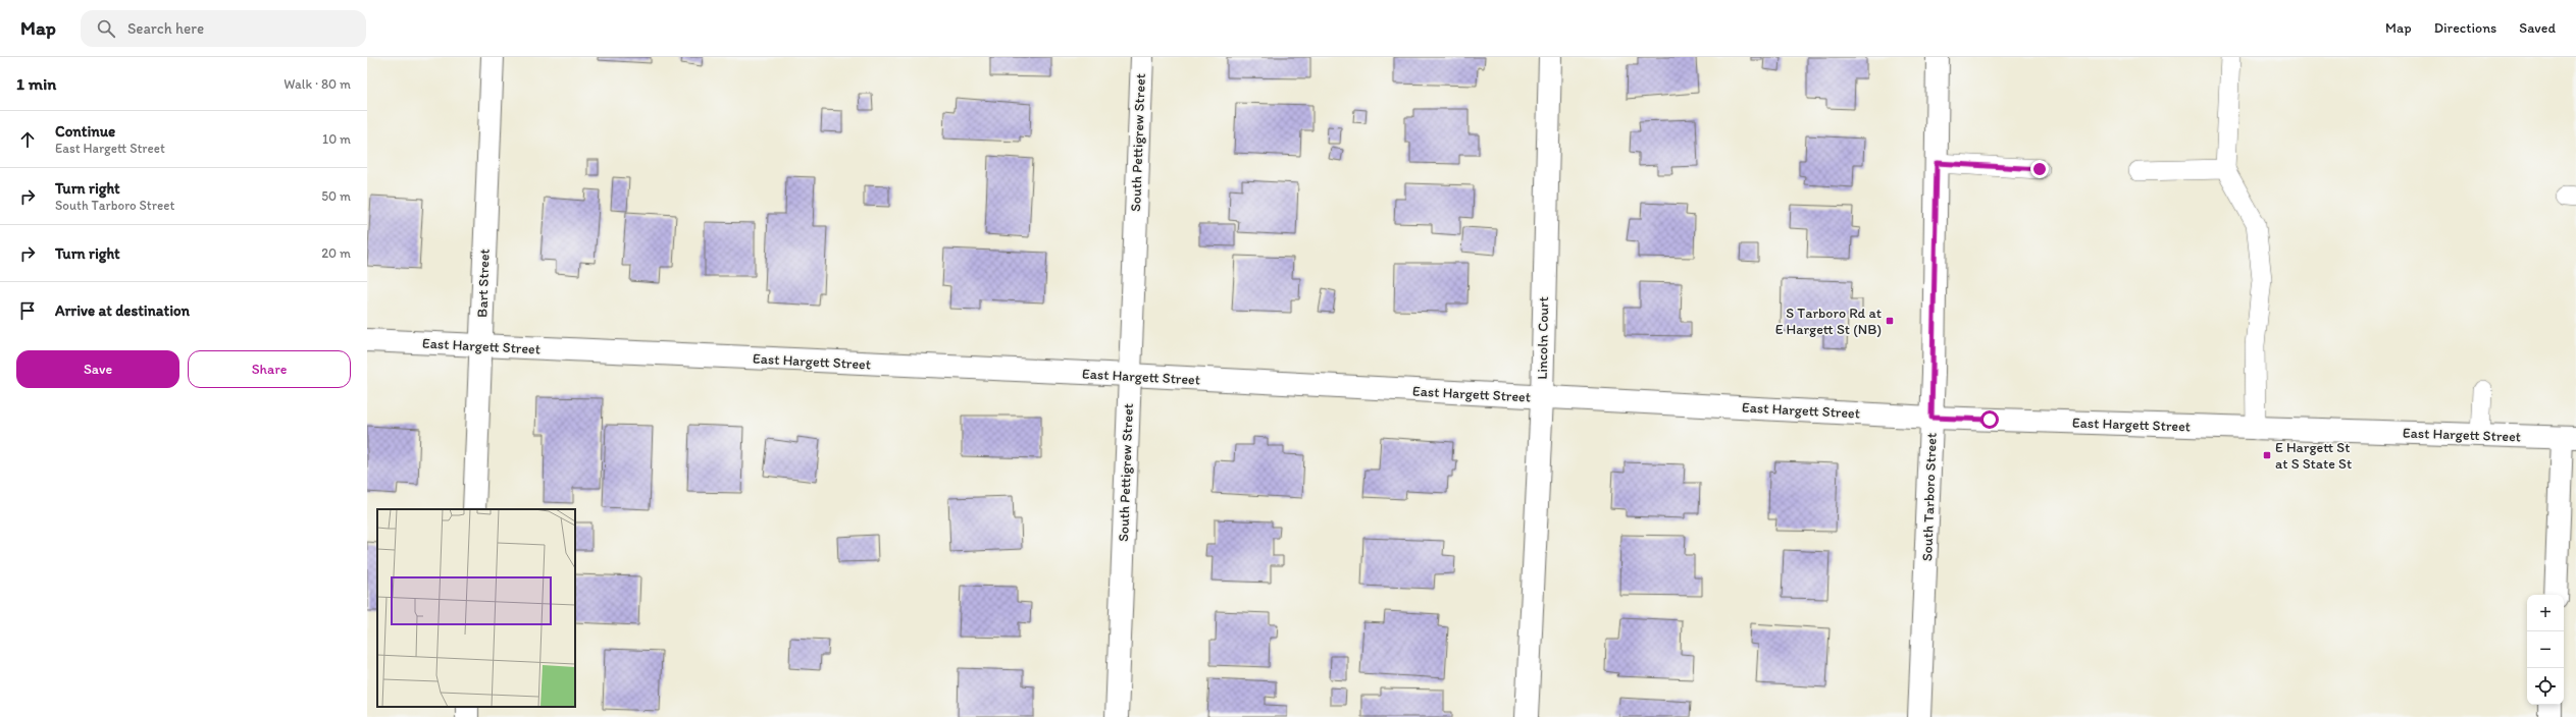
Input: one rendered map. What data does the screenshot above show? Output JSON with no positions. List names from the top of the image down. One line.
{"streets":{"street":["South Pettigrew Street","Bart Street","Lincoln Court","East Hargett Street","South Tarboro Street"]},"crossings":[["South Pettigrew Street","East Hargett Street"],["Bart Street","East Hargett Street"],["Lincoln Court","East Hargett Street"],["East Hargett Street","South Tarboro Street"]],"places":{"transit":["S Tarboro Rd at E Hargett St (NB)","E Hargett St at S State St"]},"page":{"header":"Map","search":"Search here","nav":["Map","Directions","Saved"],"heading":["1 min","Walk · 80 m"],"list":[["Continue","East Hargett Street","10 m"],["Turn right","South Tarboro Street","50 m"],["Turn right","20 m"],"Arrive at destination"],"buttons":["Save","Share"],"map_buttons":["+","−"]}}
